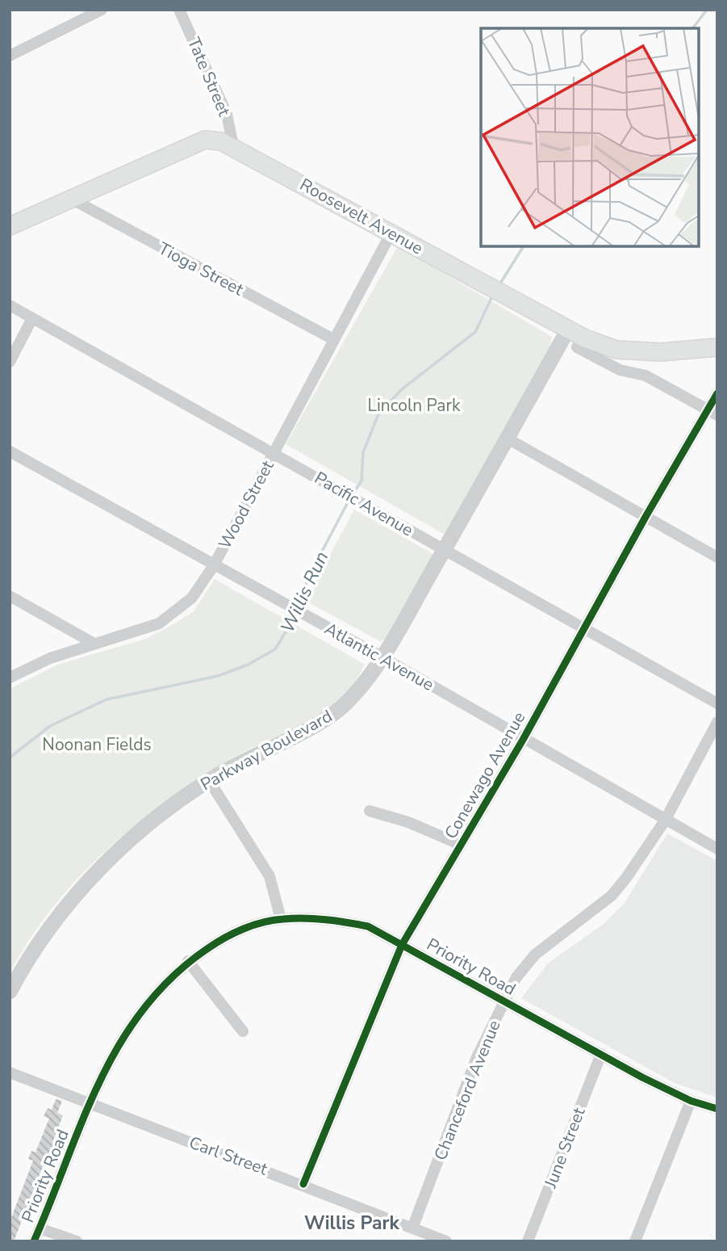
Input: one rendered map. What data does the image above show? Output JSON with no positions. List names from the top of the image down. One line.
{"streets":{"main road":["Roosevelt Avenue"],"street":["Tate Street","Tioga Street","Pacific Avenue","Wood Street","Atlantic Avenue","Parkway Boulevard","Conewago Avenue","Priority Road","Chanceford Avenue","June Street","Carl Street"]},"crossings":[["Tate Street","Roosevelt Avenue"],["Roosevelt Avenue","Tioga Street"],["Roosevelt Avenue","Wood Street"],["Roosevelt Avenue","Parkway Boulevard"],["Tioga Street","Wood Street"],["Pacific Avenue","Wood Street"],["Pacific Avenue","Parkway Boulevard"],["Pacific Avenue","Conewago Avenue"],["Wood Street","Atlantic Avenue"],["Atlantic Avenue","Parkway Boulevard"],["Atlantic Avenue","Conewago Avenue"],["Atlantic Avenue","Chanceford Avenue"],["Conewago Avenue","Priority Road"],["Conewago Avenue","Carl Street"],["Priority Road","Chanceford Avenue"],["Priority Road","June Street"],["Priority Road","Carl Street"],["Chanceford Avenue","Carl Street"]],"districts":["Willis Park"],"water":["Willis Run"],"parks":["Lincoln Park","Noonan Fields"]}
